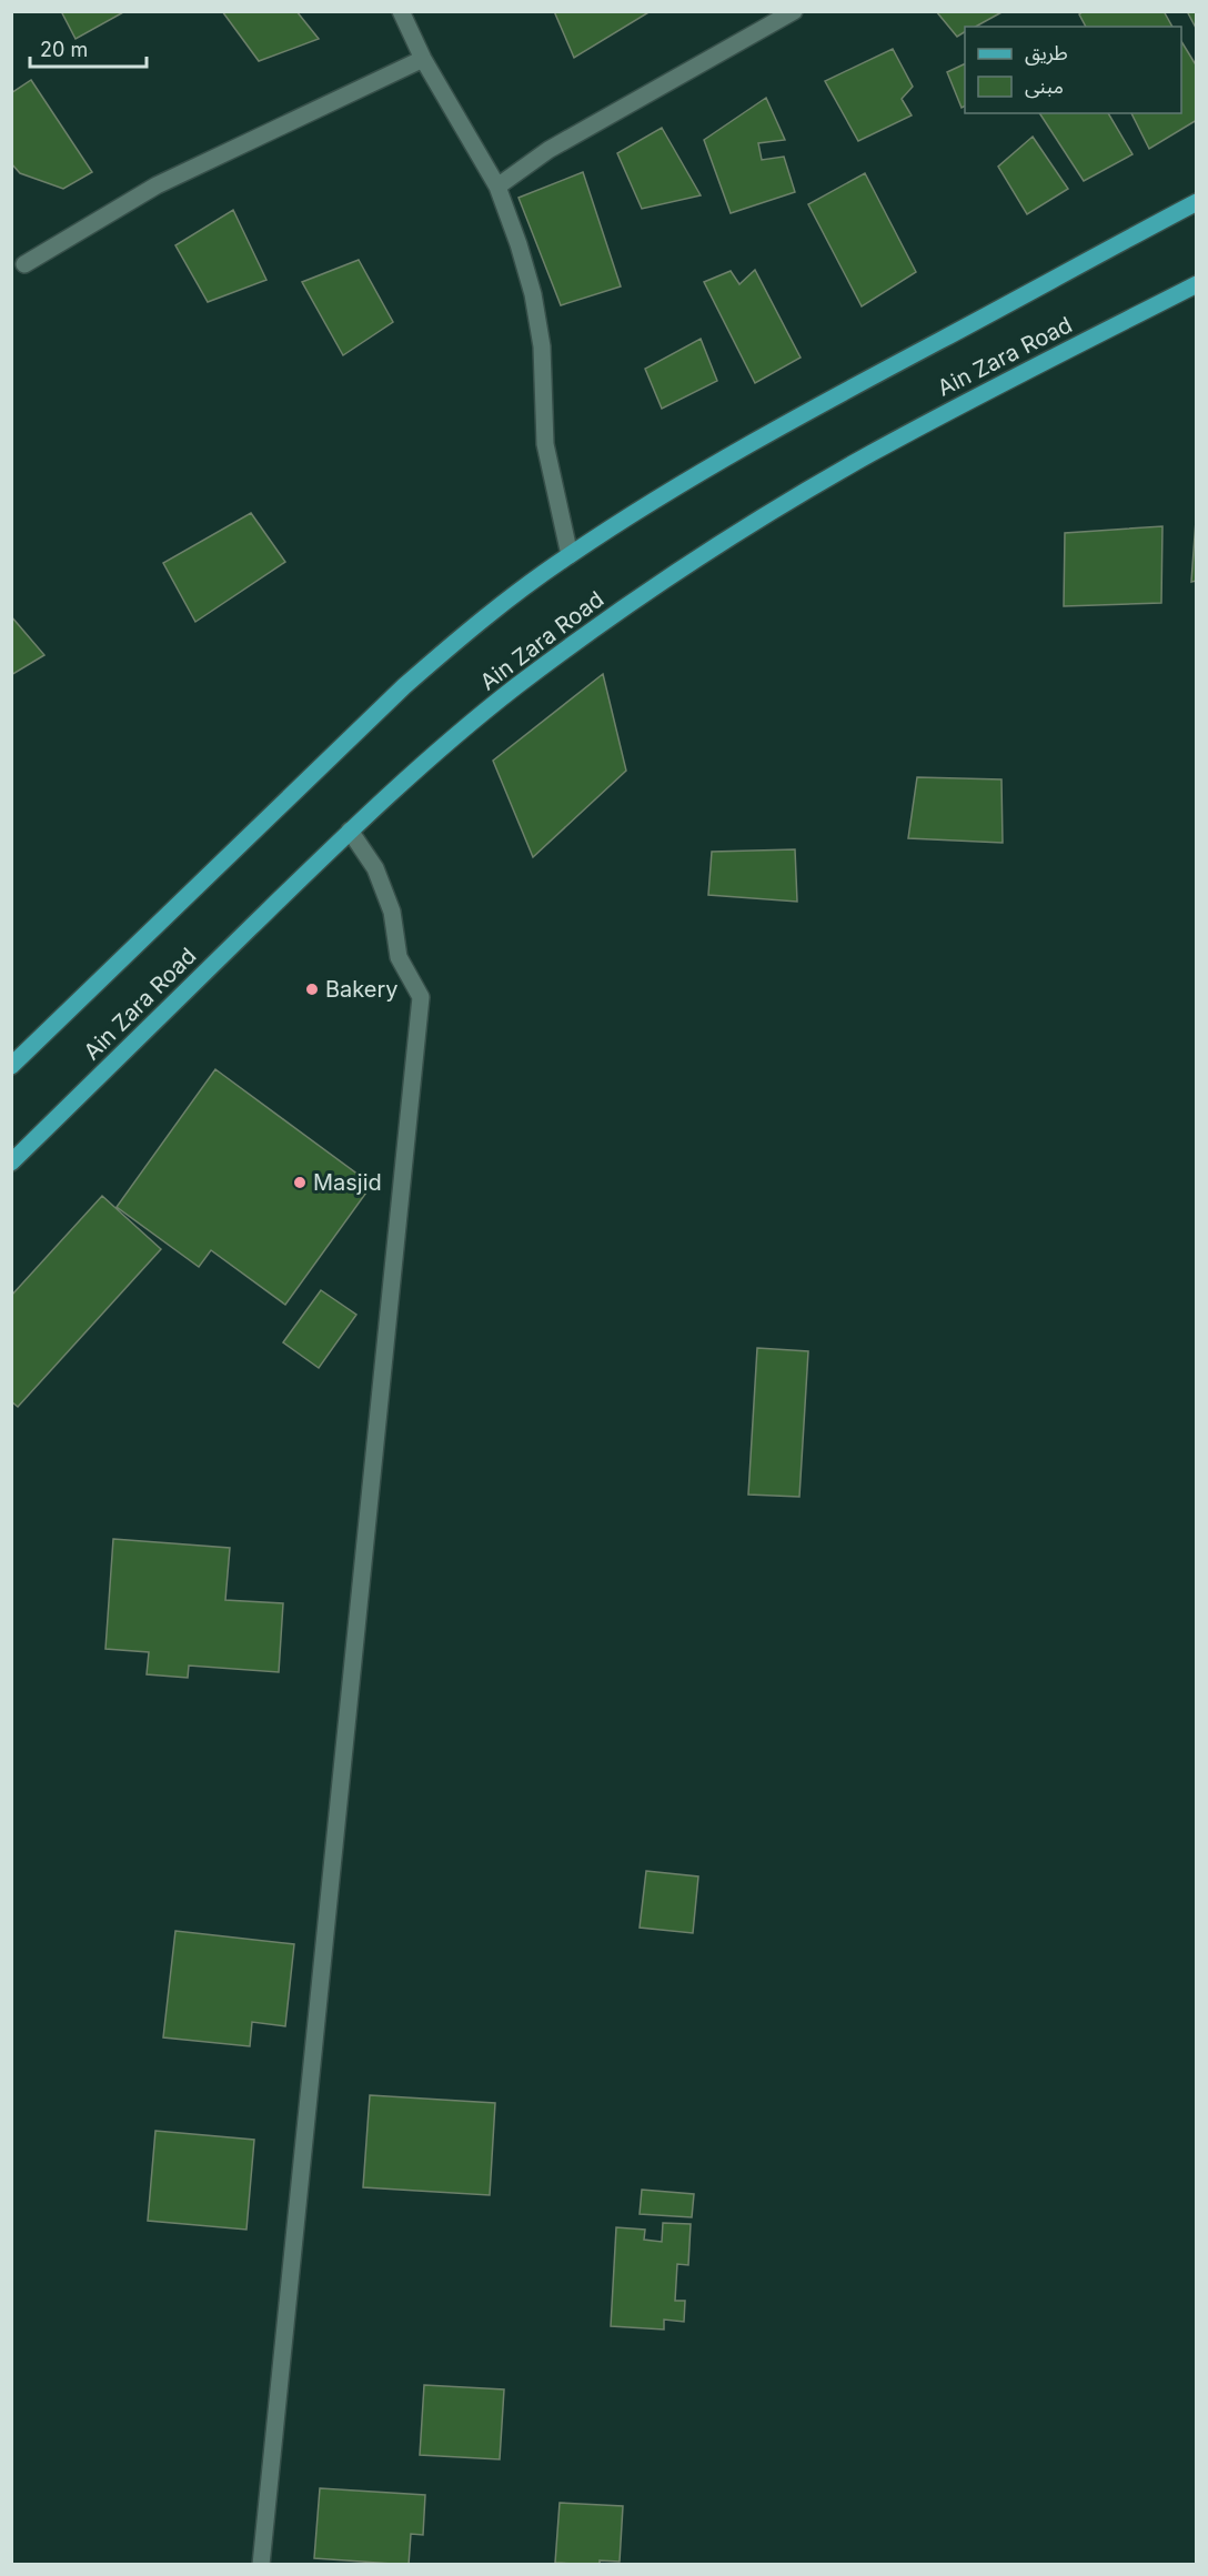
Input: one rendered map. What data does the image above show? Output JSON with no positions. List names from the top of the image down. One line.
{"streets":{"main road":["Ain Zara Road"]},"places":["Bakery","Masjid"],"legend":["طريق","مبنى"],"scale_bar":"20 m"}
